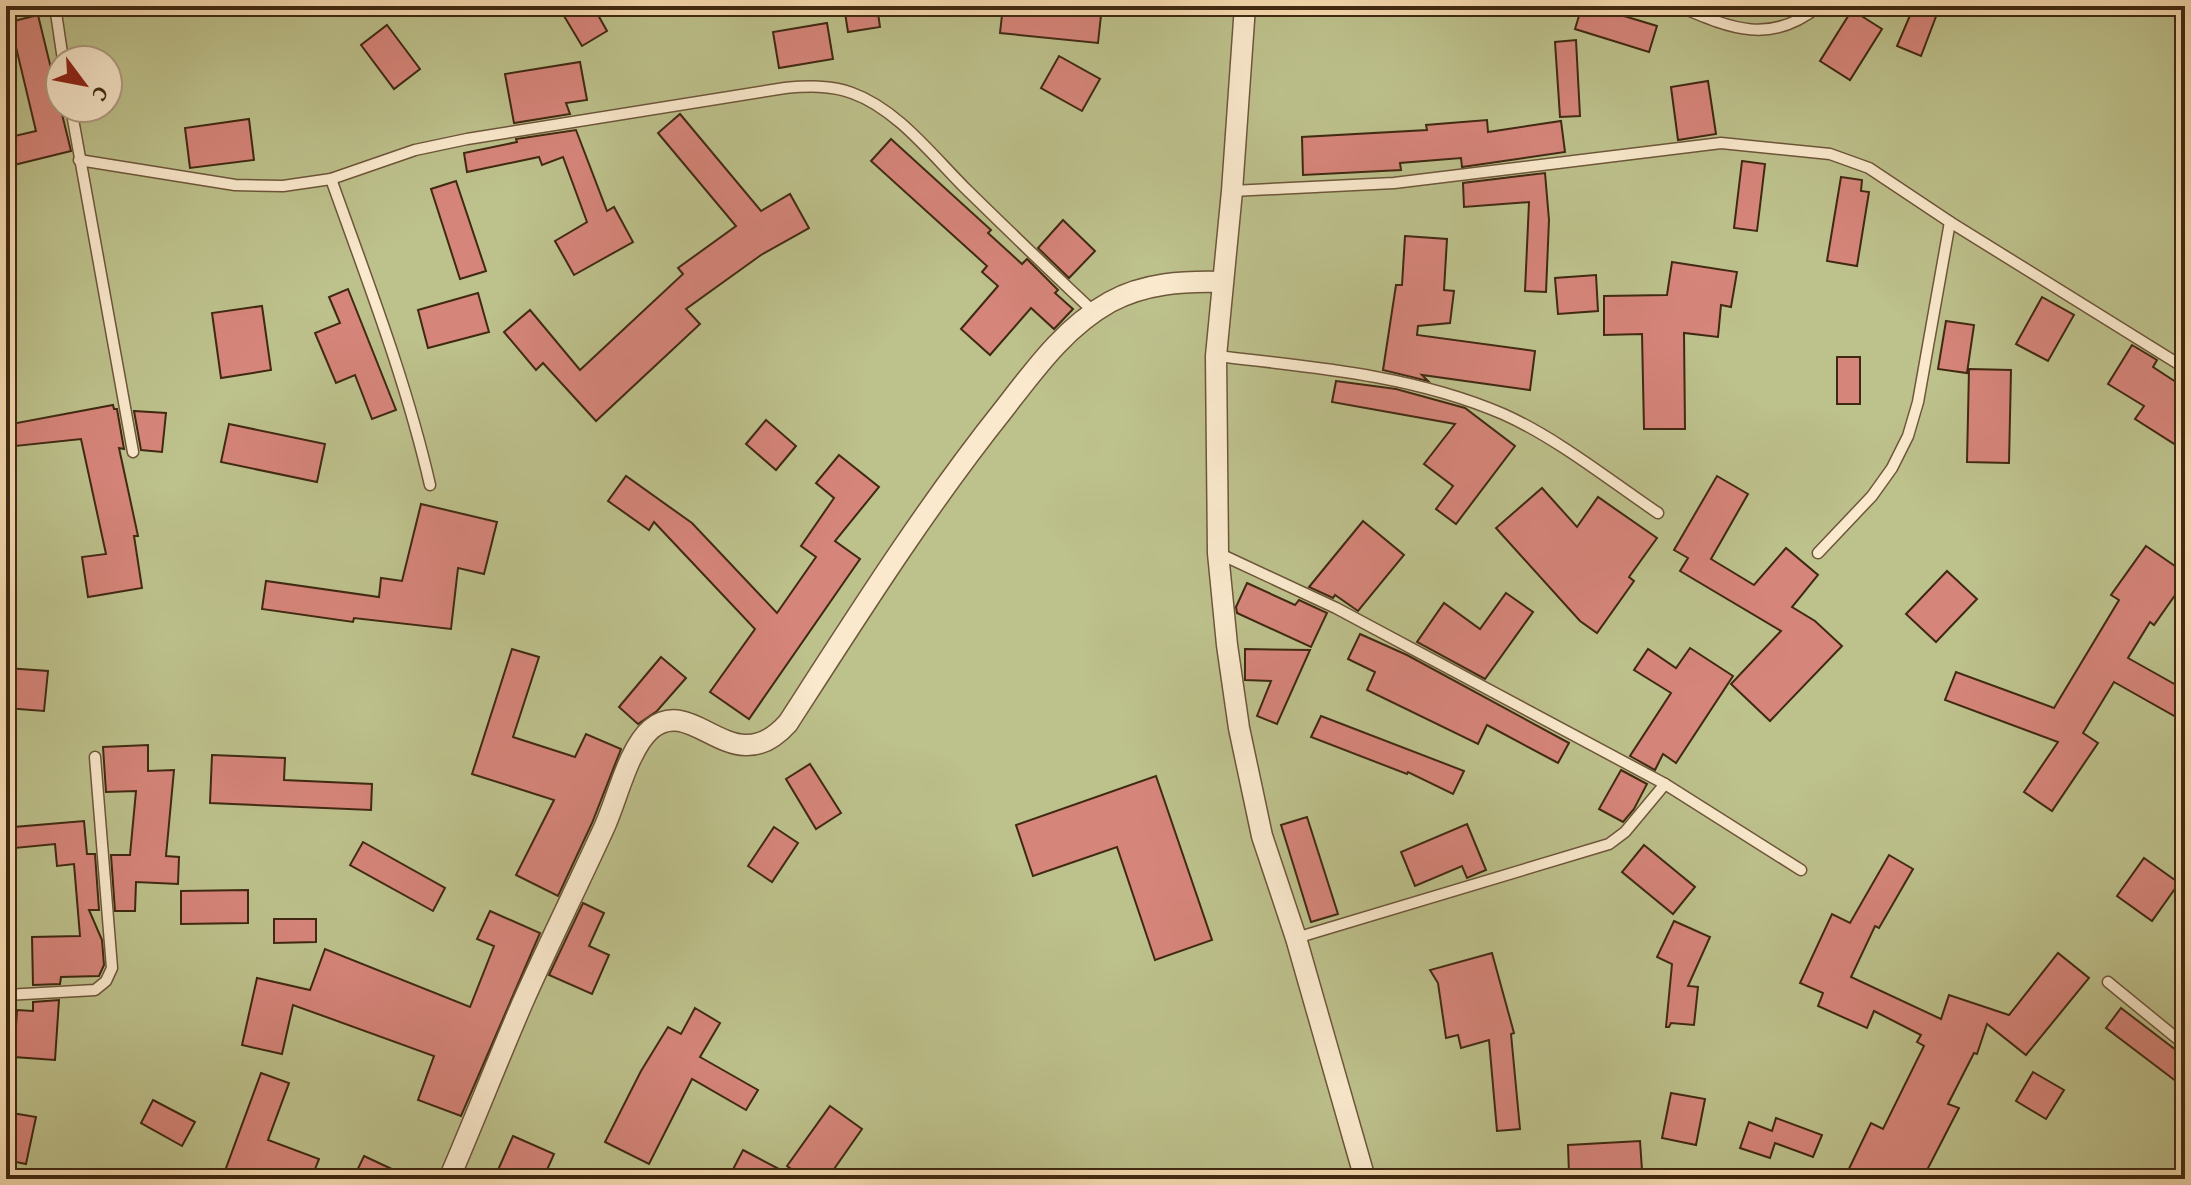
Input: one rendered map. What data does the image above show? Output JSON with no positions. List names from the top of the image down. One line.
{"north":"bottom right"}
